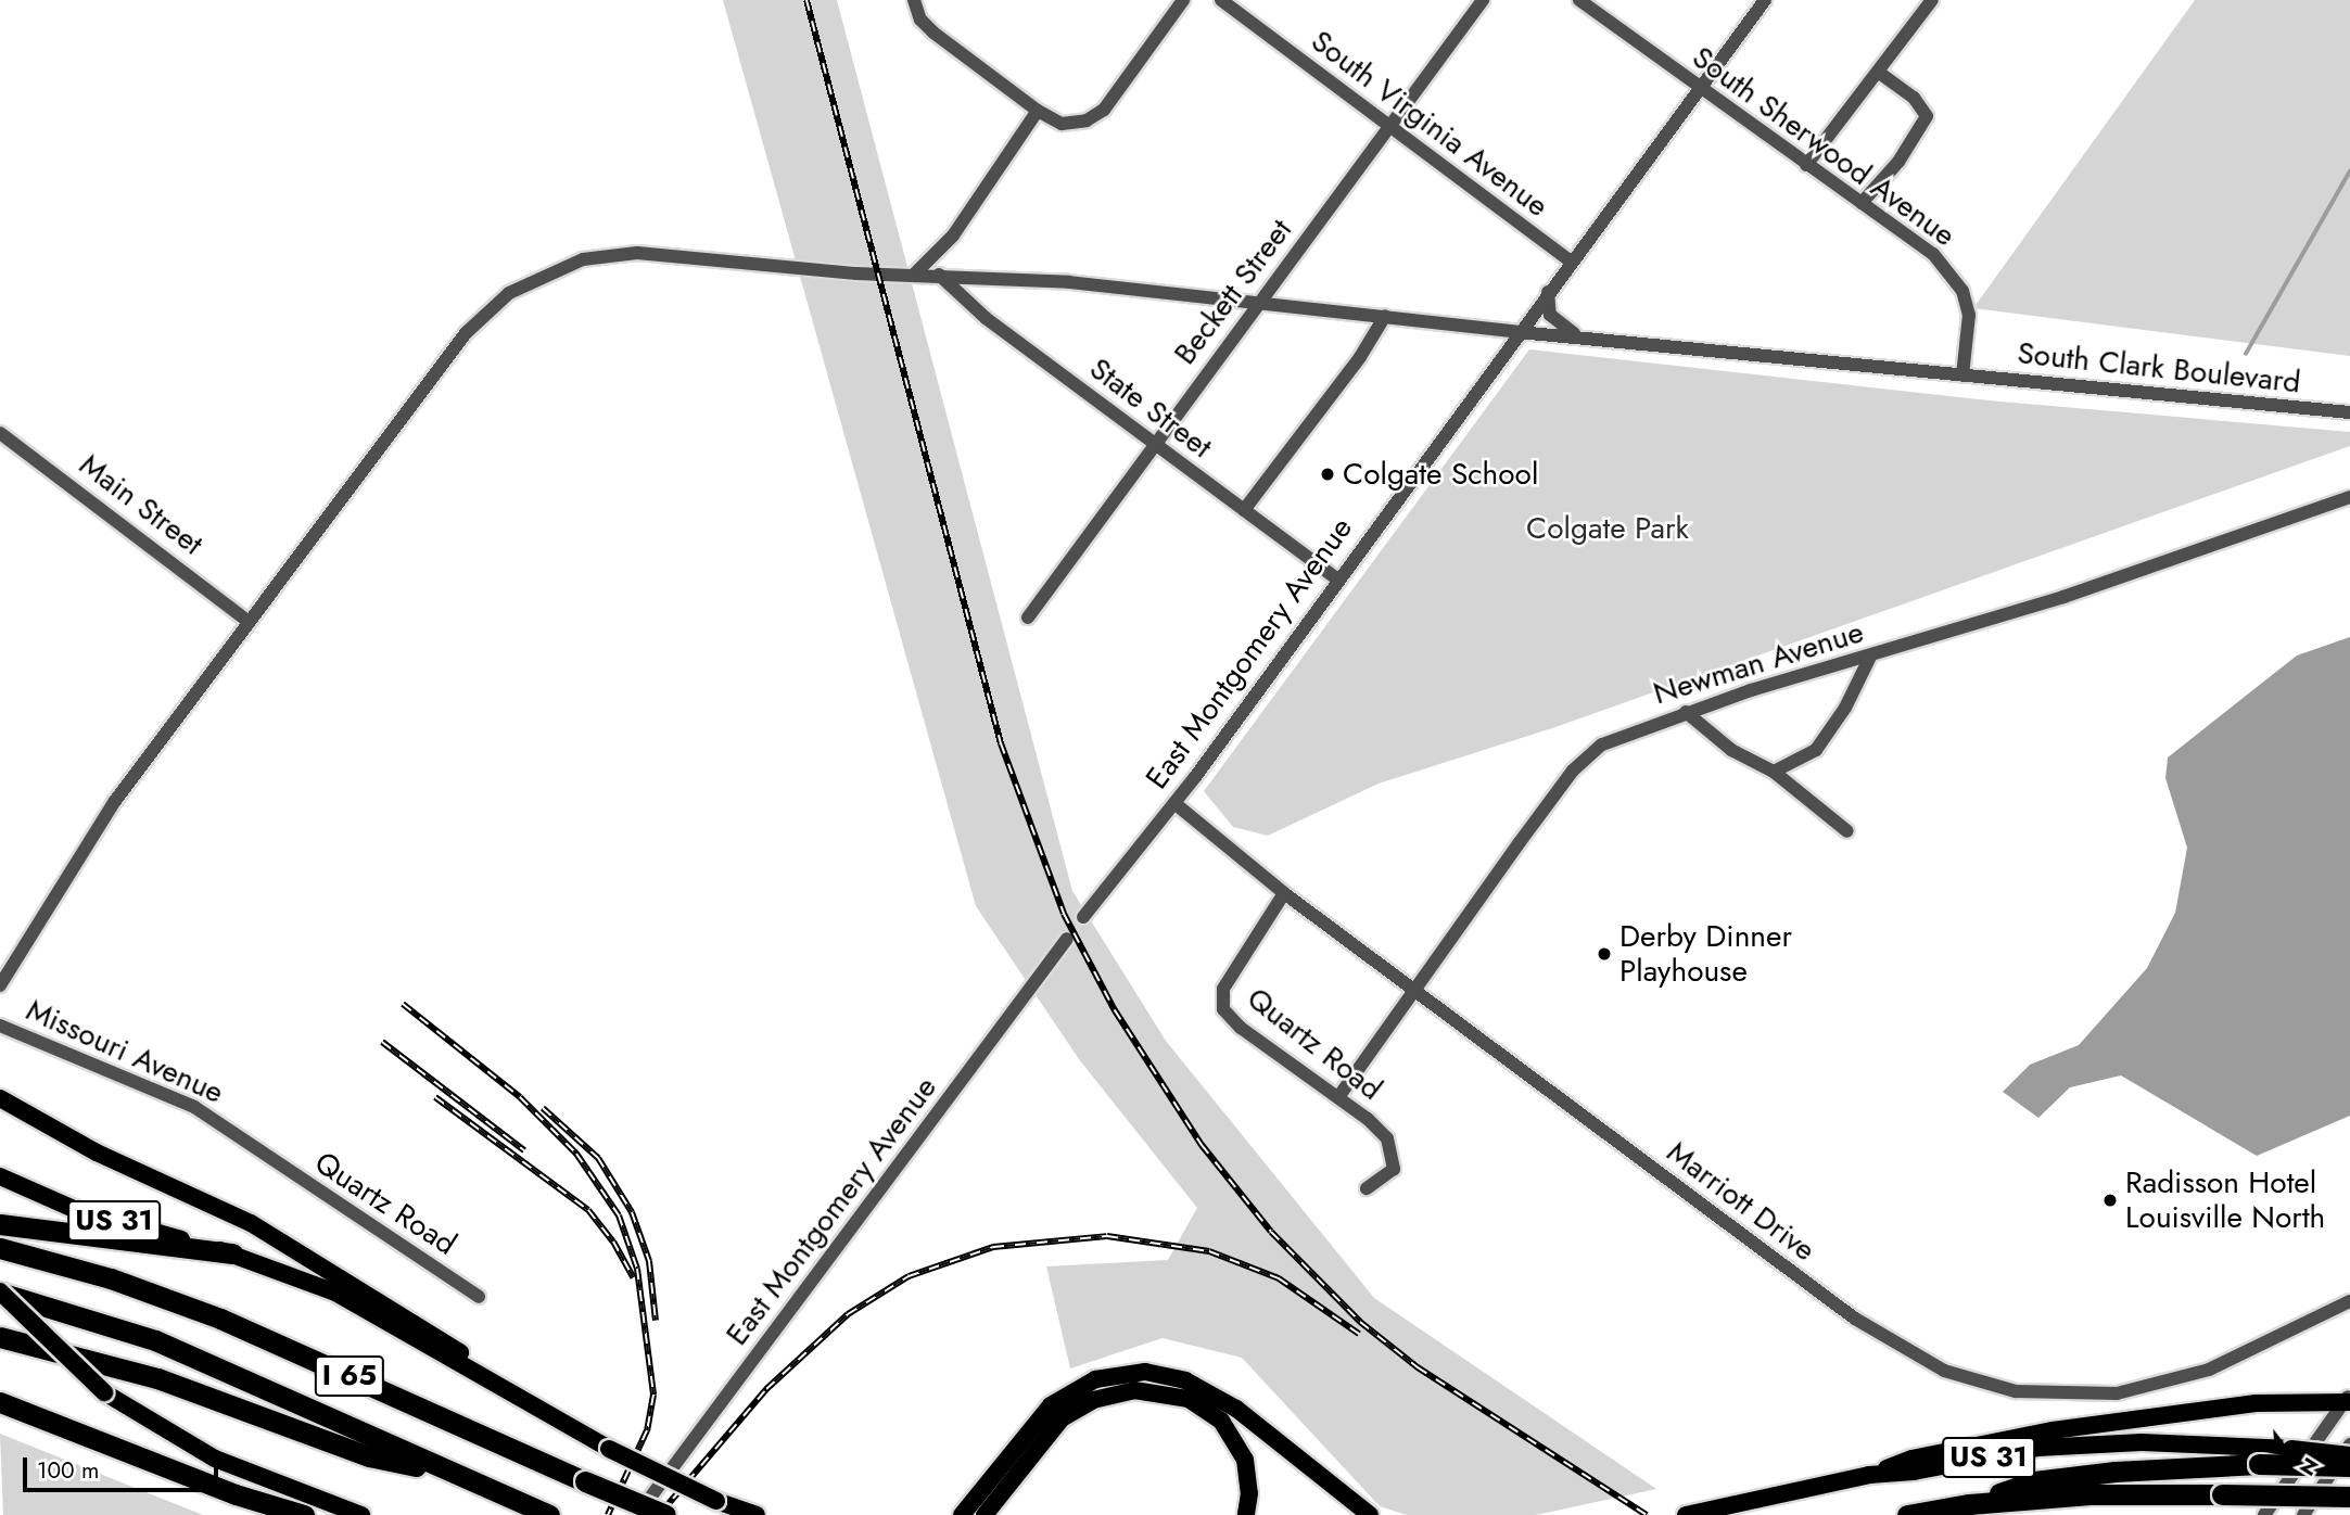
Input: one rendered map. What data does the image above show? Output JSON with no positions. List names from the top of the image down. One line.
{"streets":{"highway":["I 65"],"main road":["US 31"],"street":["South Virginia Avenue","South Sherwood Avenue","Beckett Street","South Clark Boulevard","State Street","Main Street","East Montgomery Avenue","Newman Avenue","Quartz Road","Missouri Avenue","Marriott Drive"]},"crossings":[["South Virginia Avenue","Beckett Street"],["South Virginia Avenue","East Montgomery Avenue"],["South Sherwood Avenue","South Clark Boulevard"],["South Sherwood Avenue","East Montgomery Avenue"],["Beckett Street","South Clark Boulevard"],["Beckett Street","State Street"],["South Clark Boulevard","State Street"],["South Clark Boulevard","Main Street"],["South Clark Boulevard","East Montgomery Avenue"],["State Street","East Montgomery Avenue"],["East Montgomery Avenue","Marriott Drive"],["Newman Avenue","Quartz Road"],["Newman Avenue","Marriott Drive"],["Quartz Road","Missouri Avenue"],["Quartz Road","Marriott Drive"]],"parks":["Colgate Park"],"places":["Colgate School","Derby Dinner Playhouse","Radisson Hotel Louisville North"],"scale_bar":"100 m","north":"bottom right"}
